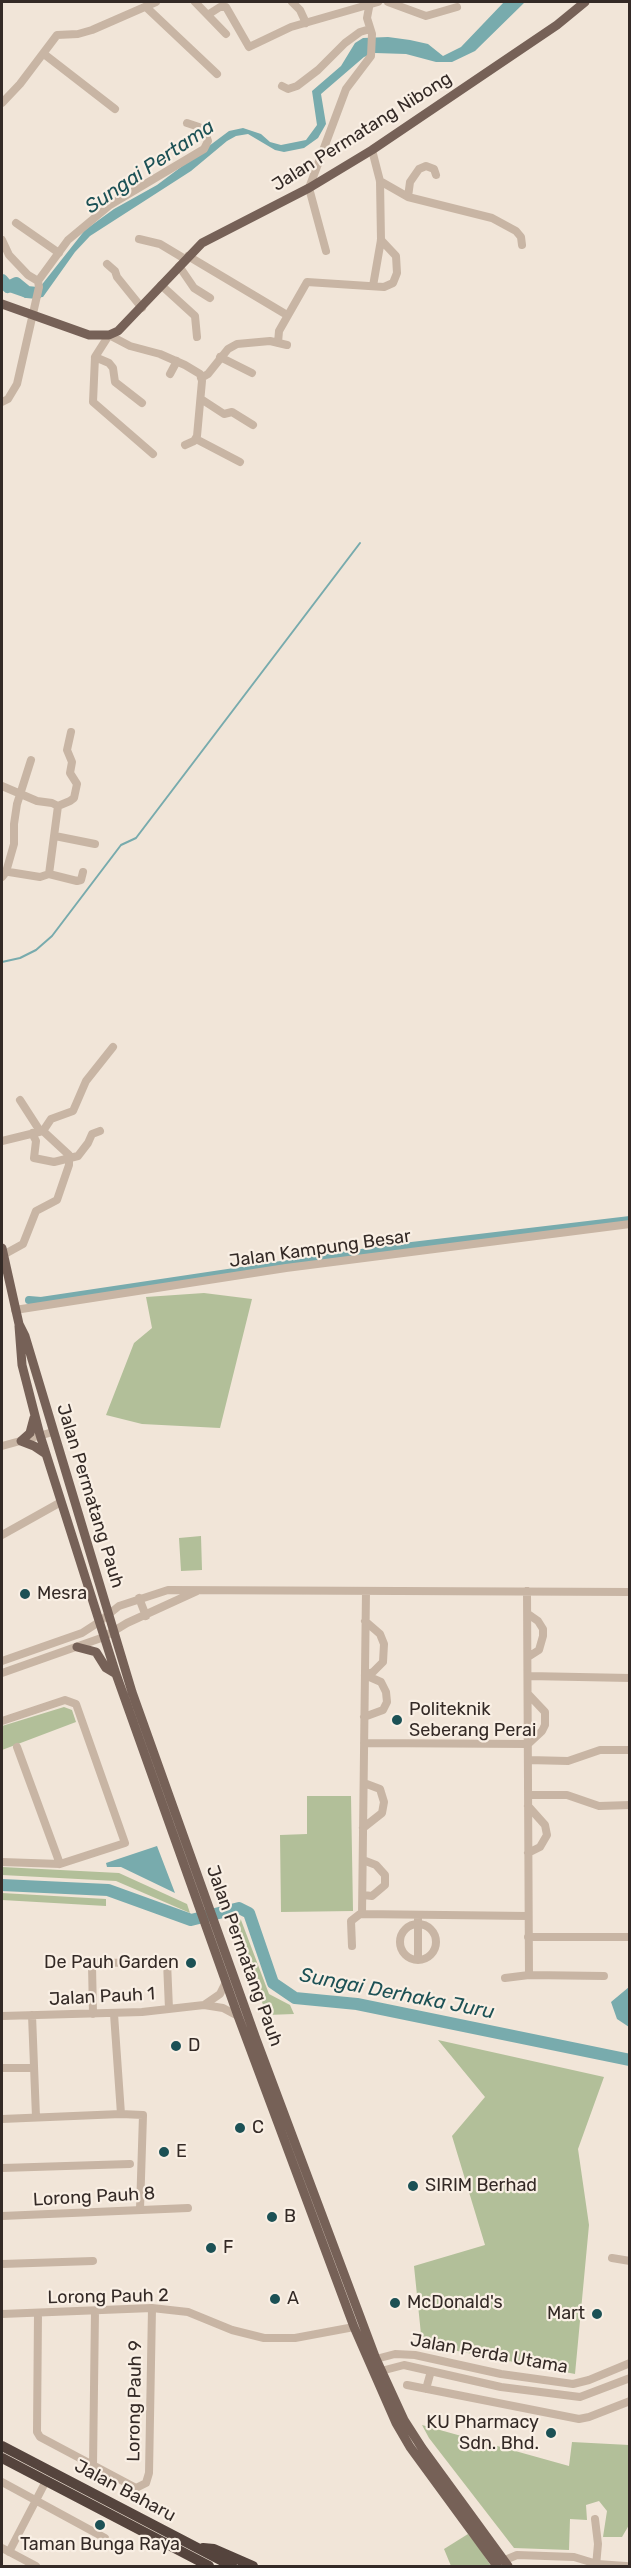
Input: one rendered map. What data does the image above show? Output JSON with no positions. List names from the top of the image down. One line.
{"streets":{"highway":["Jalan Baharu"],"main road":["Jalan Permatang Nibong","Jalan Permatang Pauh"],"street":["Jalan Kampung Besar","Jalan Pauh 1","Lorong Pauh 8","Lorong Pauh 2","Jalan Perda Utama","Lorong Pauh 9"]},"crossings":[["Jalan Kampung Besar","Jalan Permatang Pauh"],["Jalan Permatang Pauh","Jalan Pauh 1"],["Jalan Permatang Pauh","Lorong Pauh 2"],["Jalan Permatang Pauh","Jalan Perda Utama"],["Lorong Pauh 2","Lorong Pauh 9"]],"water":["Sungai Pertama","Sungai Derhaka Juru"],"places":["Mesra","Politeknik Seberang Perai","De Pauh Garden","D","C","E","SIRIM Berhad","B","F","A","McDonald's","Mart","KU Pharmacy Sdn. Bhd.","Taman Bunga Raya"]}
